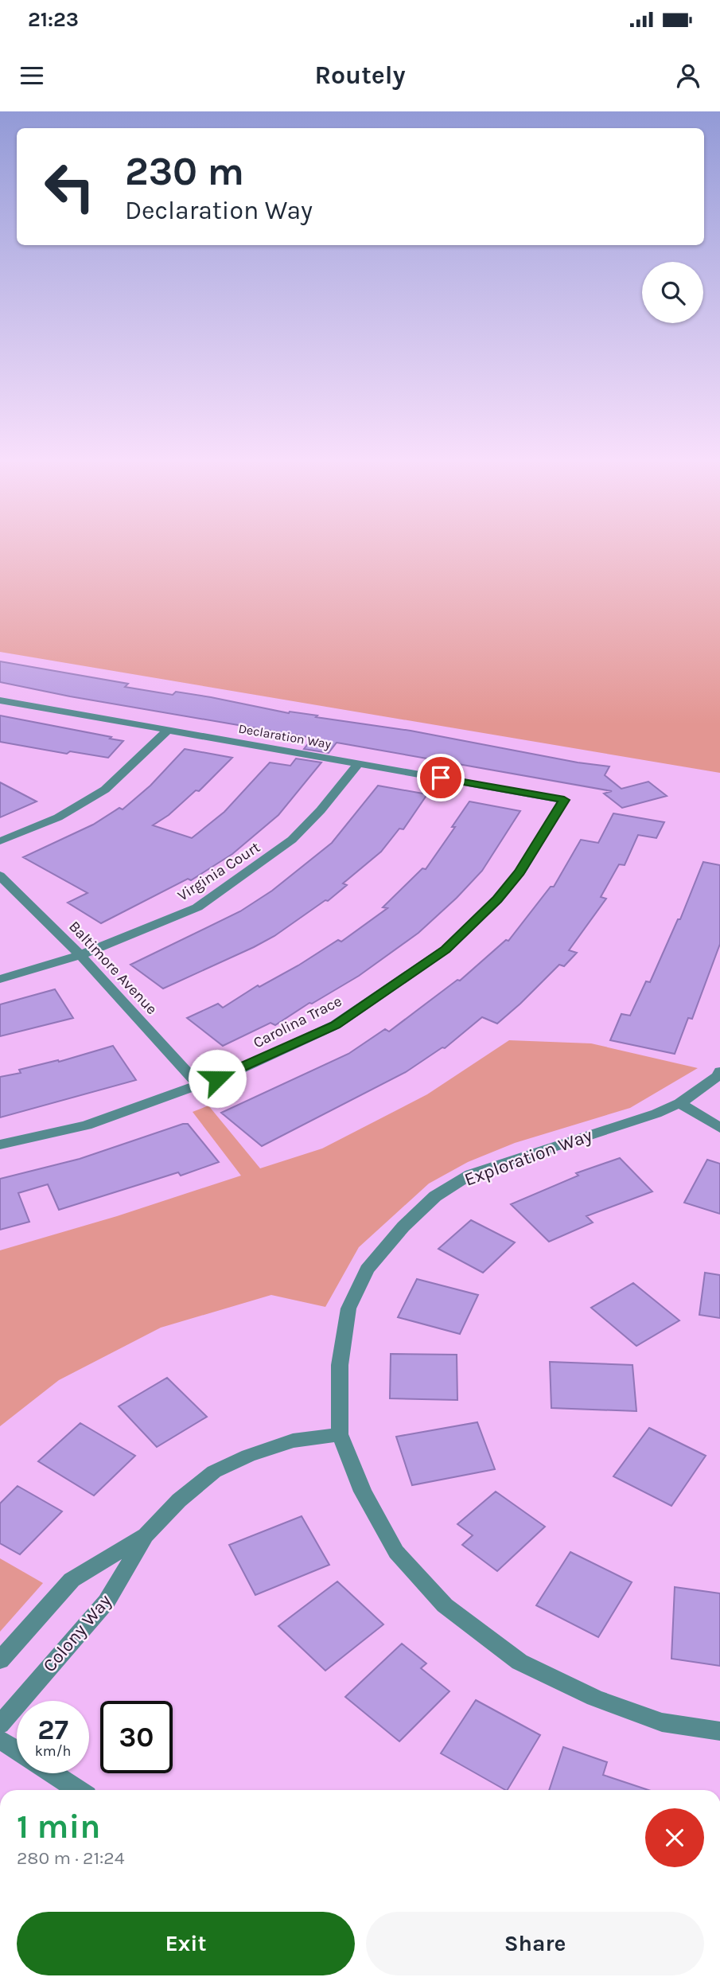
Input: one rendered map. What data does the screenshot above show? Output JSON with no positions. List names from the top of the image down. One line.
{"streets":{"street":["Declaration Way","Virginia Court","Baltimore Avenue","Carolina Trace","Exploration Way","Colony Way"]},"crossings":[["Declaration Way","Virginia Court"],["Declaration Way","Carolina Trace"],["Virginia Court","Baltimore Avenue"],["Baltimore Avenue","Carolina Trace"],["Exploration Way","Colony Way"]],"page":{"status":"21:23","header":"Routely","turn":["230 m","Declaration Way"],"speed":"27 km/h","limit":"30","heading":["1 min","280 m · 21:24"],"buttons":["Exit","Share"]}}
